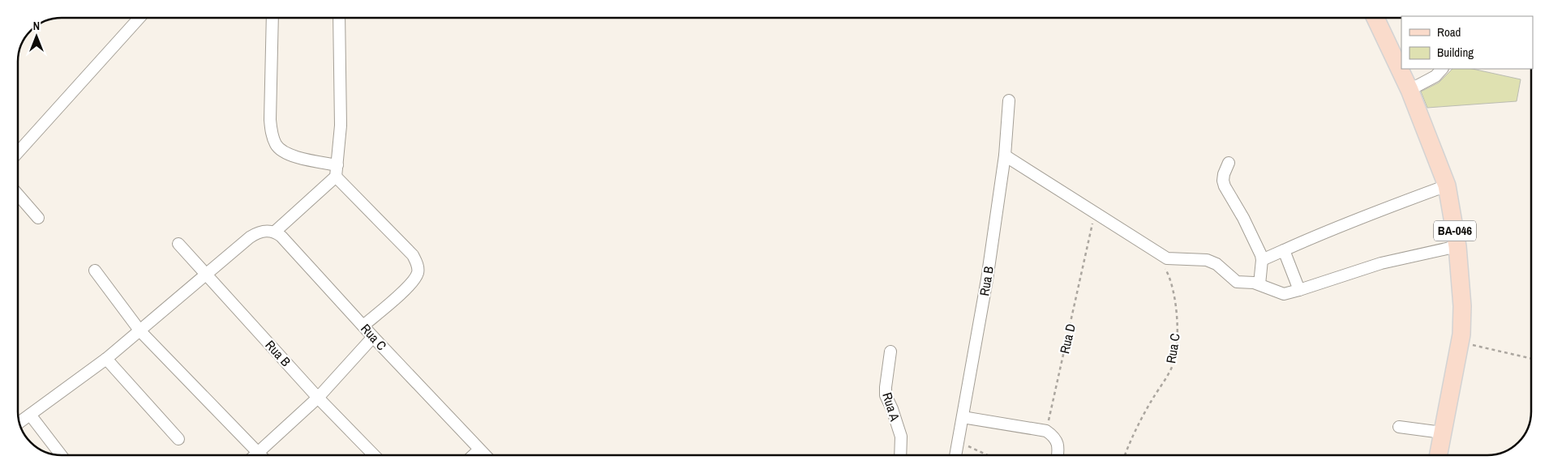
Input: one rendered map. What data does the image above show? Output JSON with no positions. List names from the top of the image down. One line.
{"streets":{"main road":["BA-046"],"street":["Rua B","Rua C","Rua A"],"path":["Rua D"]},"legend":["Road","Building"],"north":"top"}
